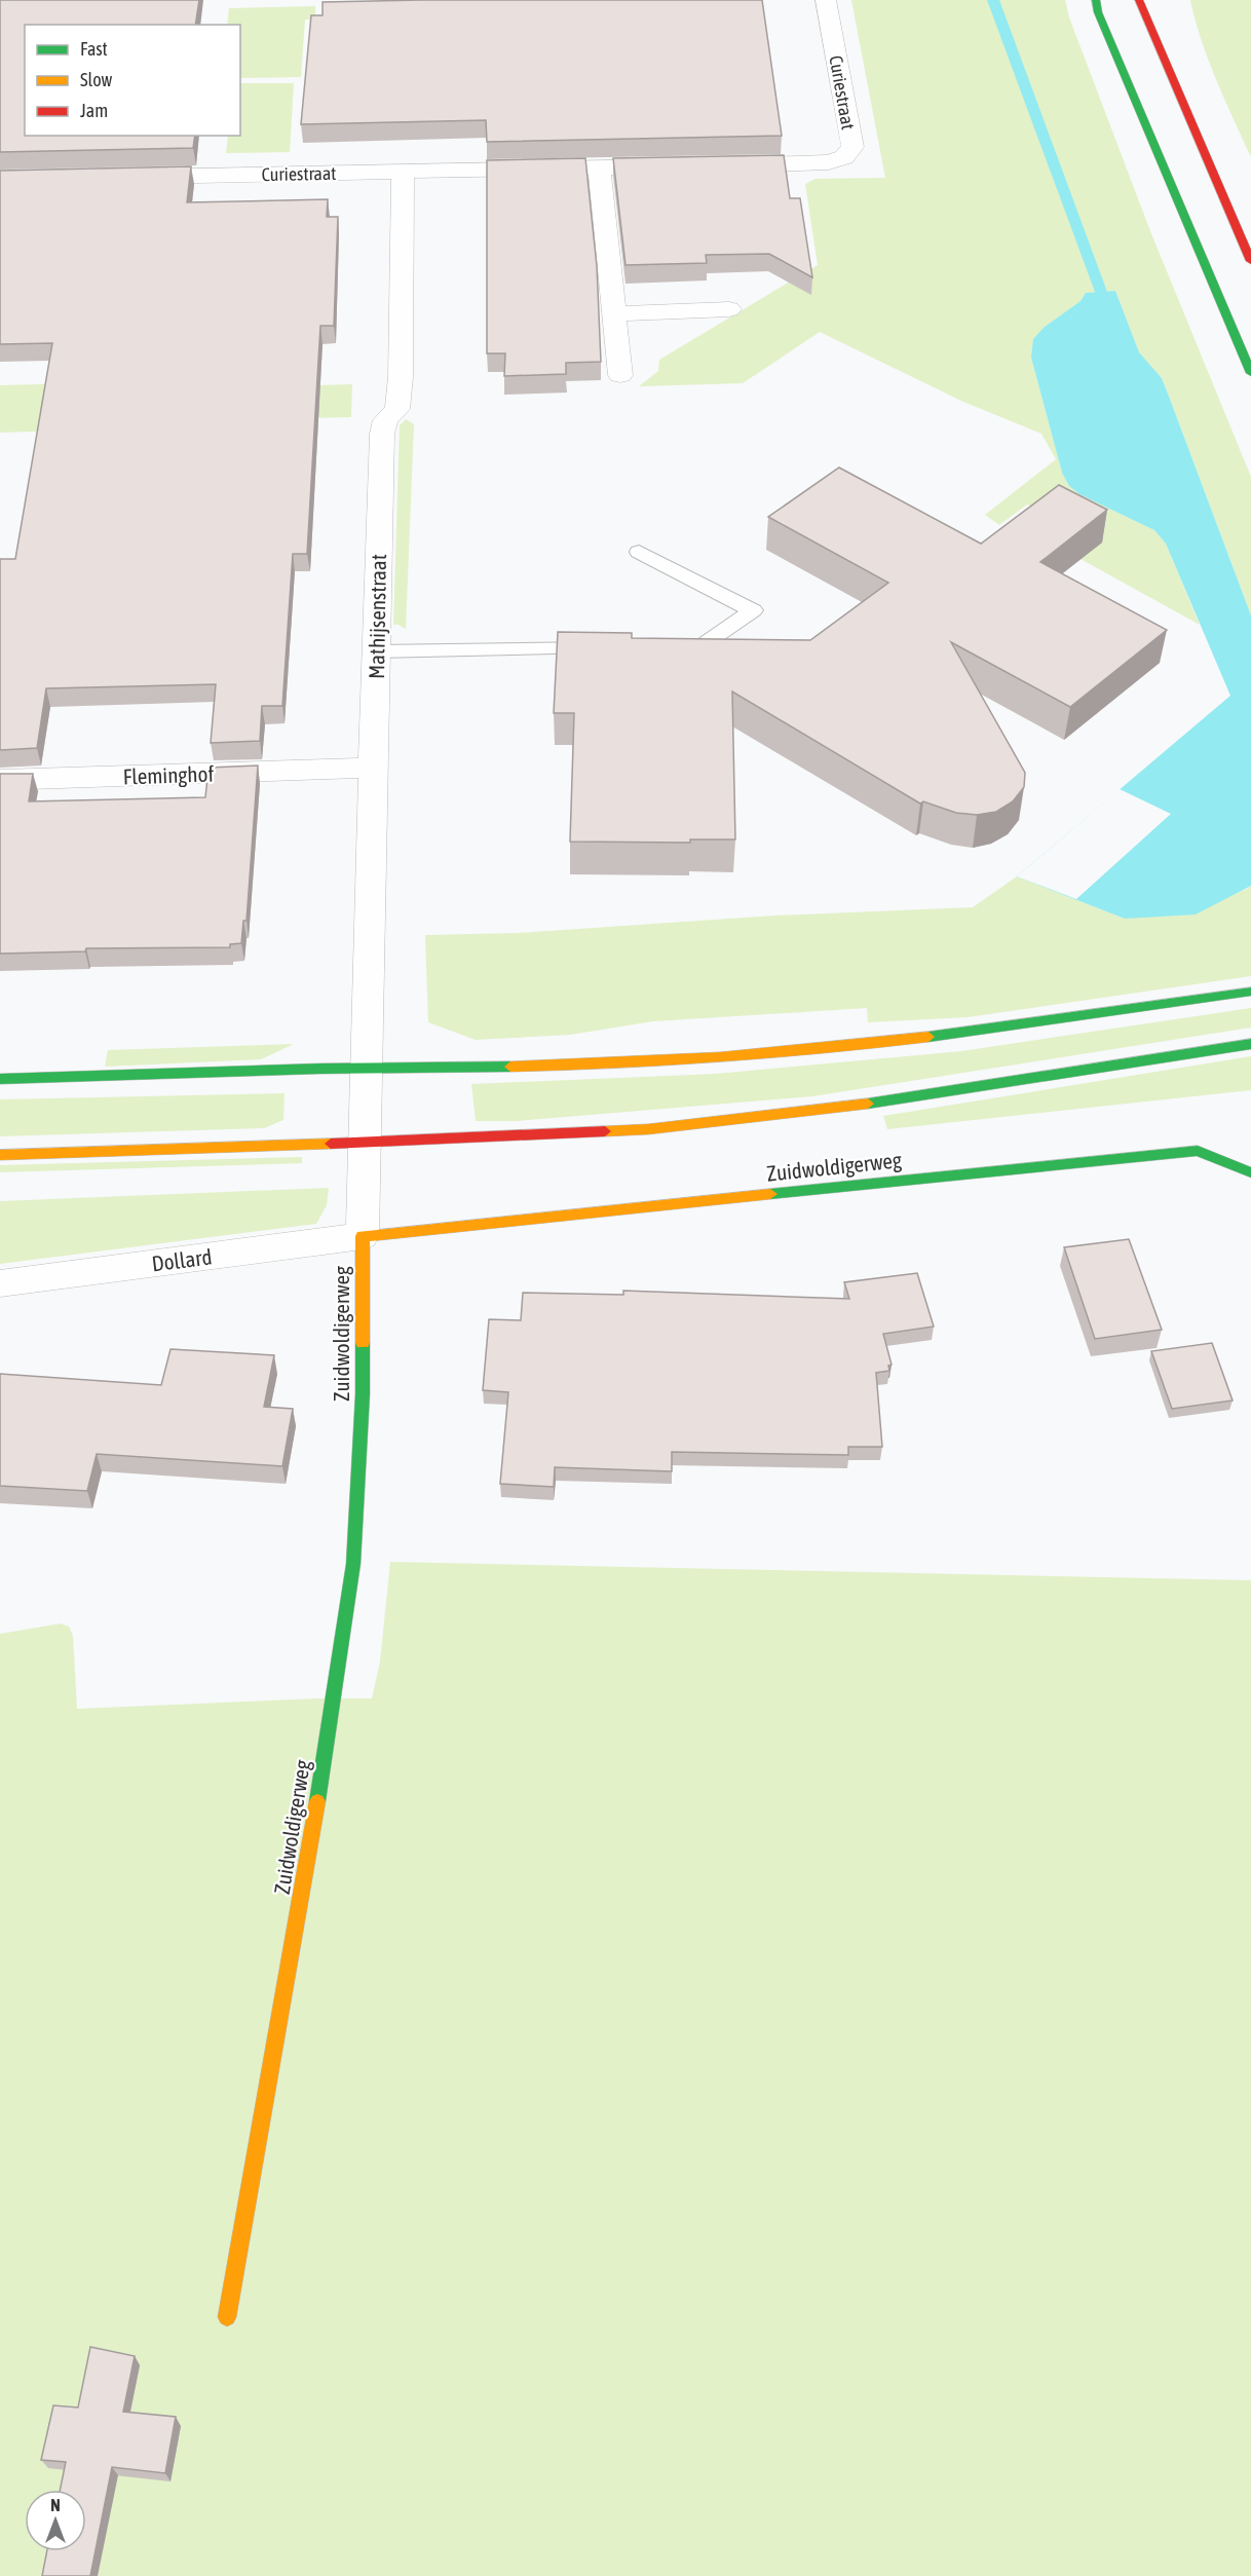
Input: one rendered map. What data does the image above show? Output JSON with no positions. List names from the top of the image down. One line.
{"streets":{"main road":["Zuidwoldigerweg"],"street":["Curiestraat","Mathijsenstraat","Fleminghof","Dollard"]},"crossings":[["Curiestraat","Mathijsenstraat"],["Mathijsenstraat","Fleminghof"],["Mathijsenstraat","Zuidwoldigerweg"],["Mathijsenstraat","Dollard"],["Zuidwoldigerweg","Dollard"]],"legend":["Fast","Slow","Jam"],"north":"top"}
